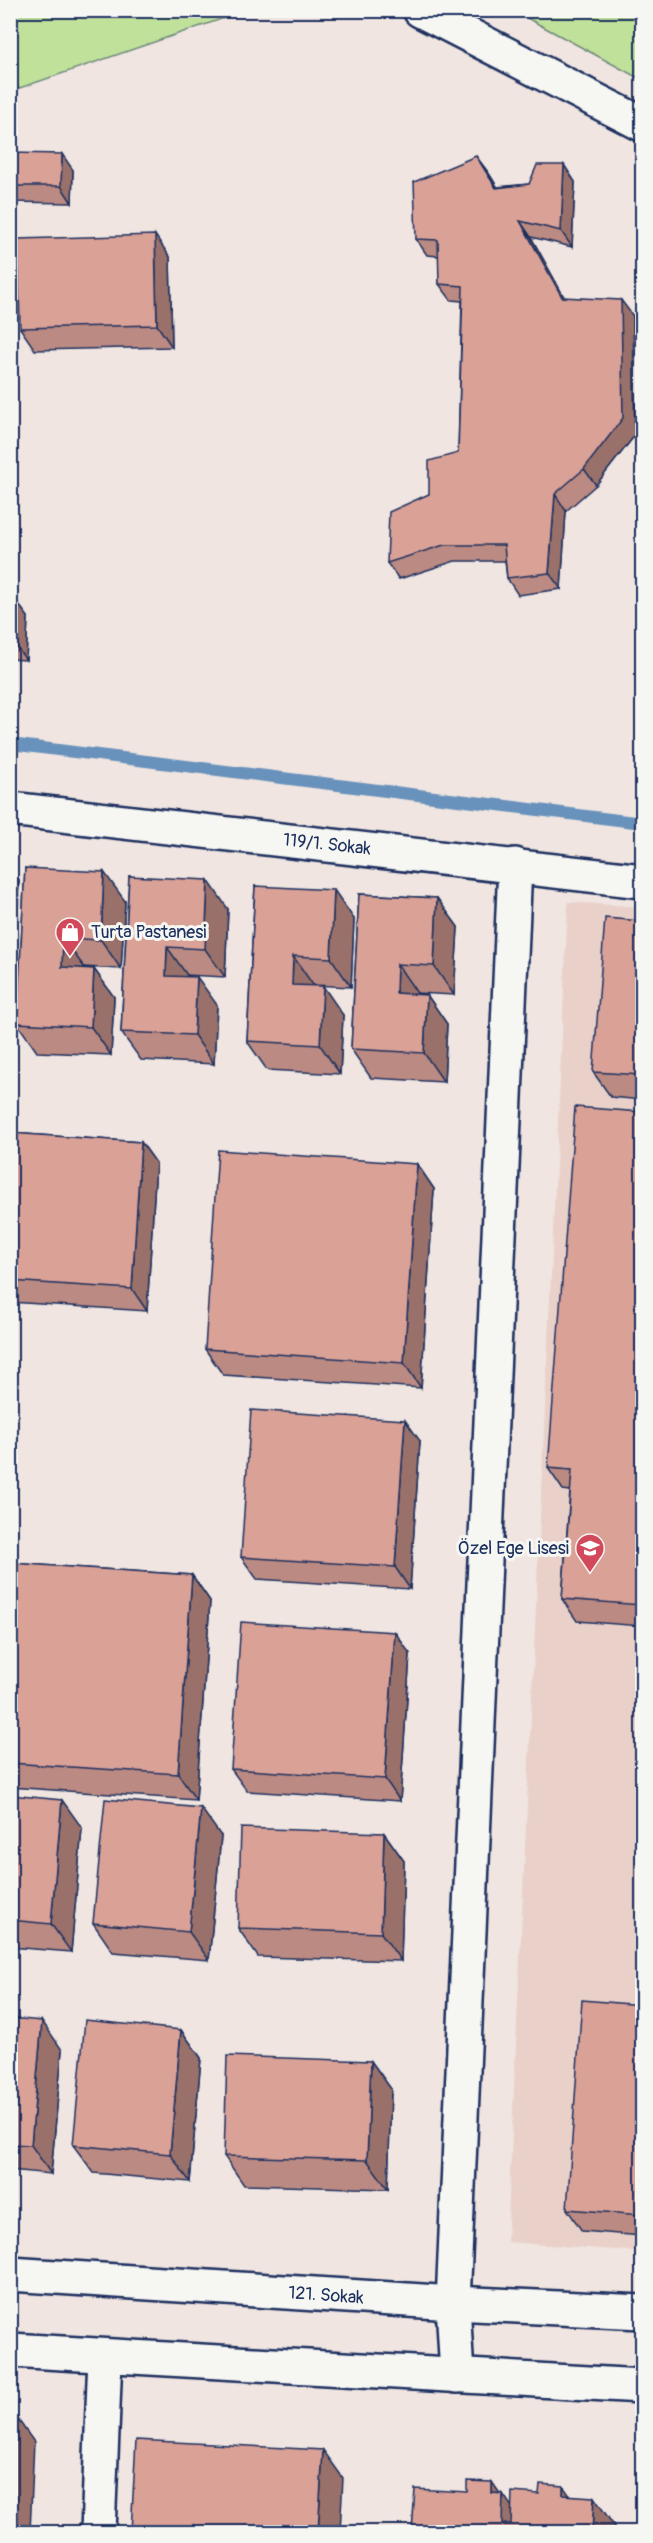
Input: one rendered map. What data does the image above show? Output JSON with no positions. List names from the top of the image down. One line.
{"streets":{"street":["119/1. Sokak","121. Sokak"]},"places":{"shop":["Turta Pastanesi"],"school or university":["Özel Ege Lisesi"]}}
